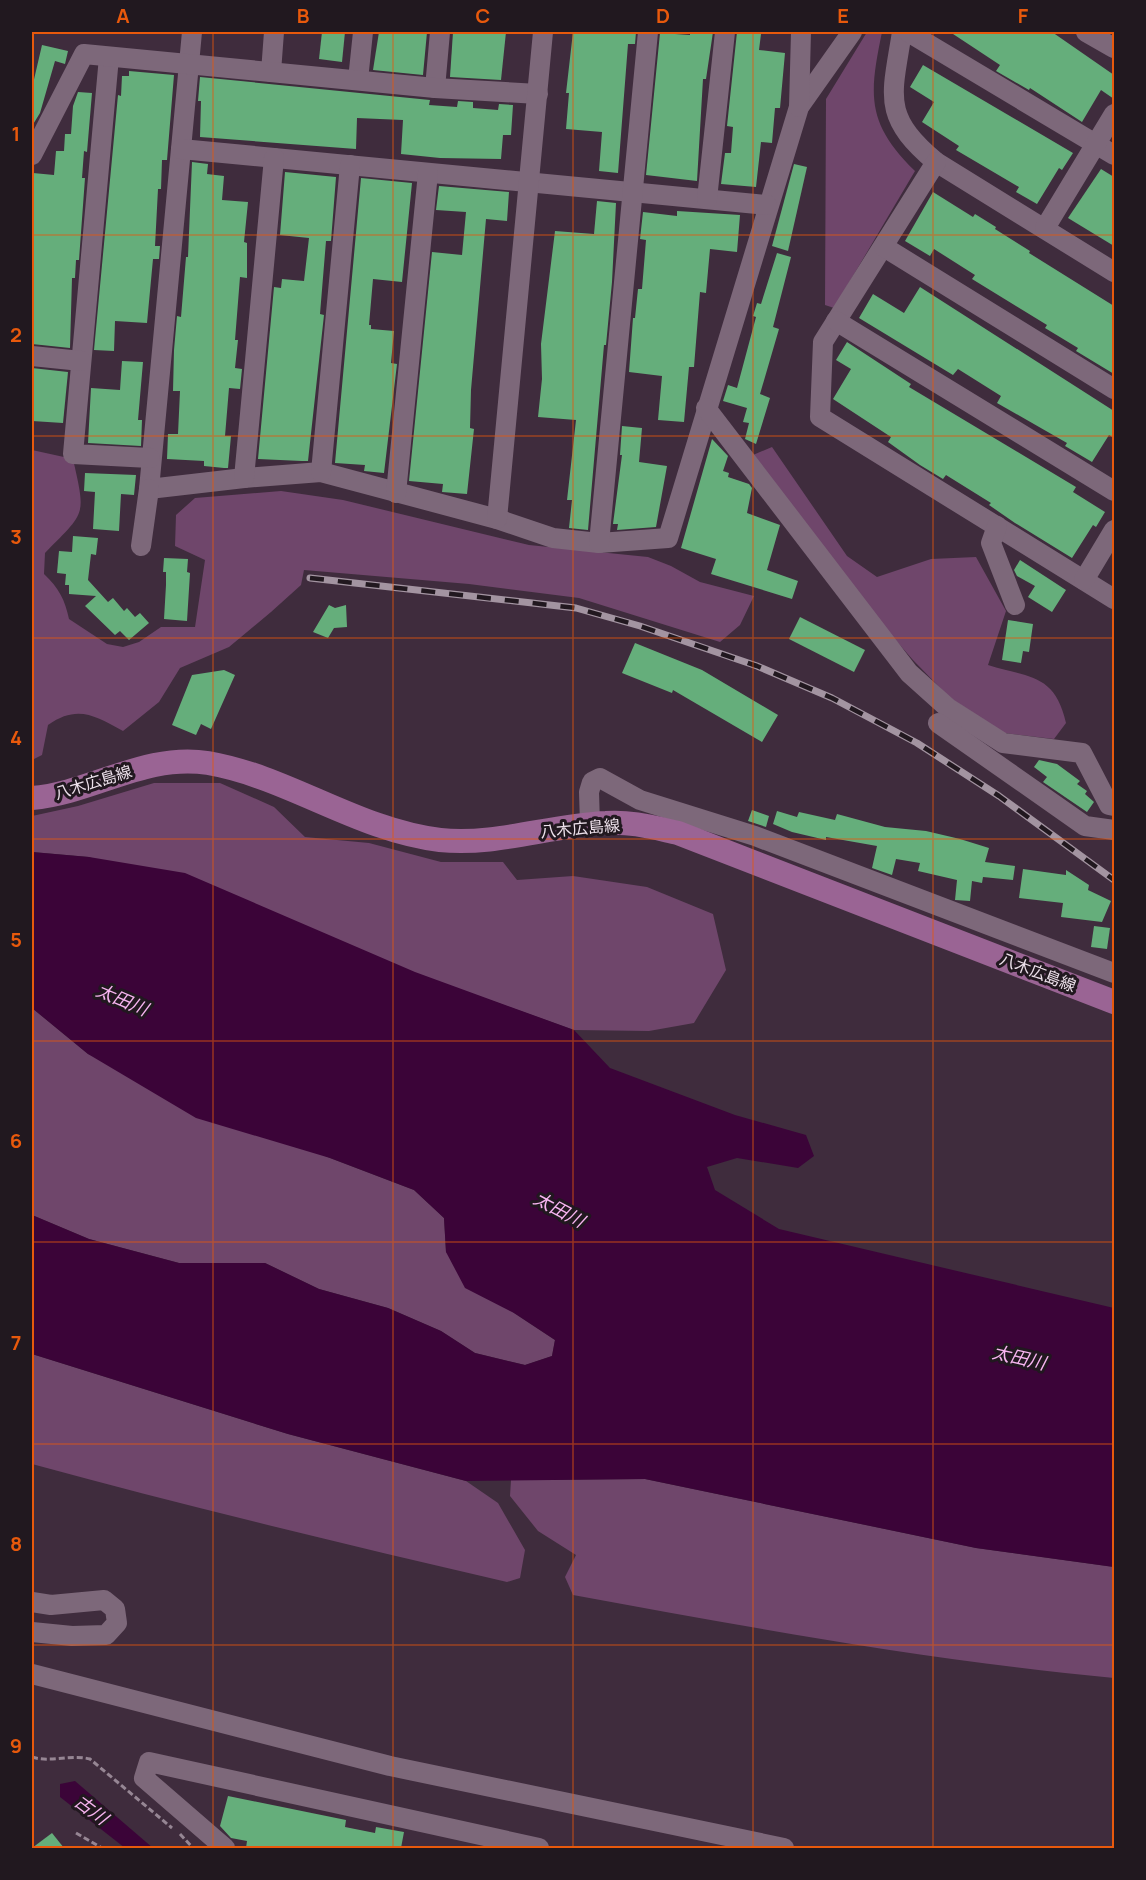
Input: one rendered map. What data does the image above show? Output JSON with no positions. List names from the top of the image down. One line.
{"streets":{"main road":["八木広島線"]},"water":["太田川","古川"],"grid":{"columns":["A","B","C","D","E","F"],"rows":["1","2","3","4","5","6","7","8","9"]}}
